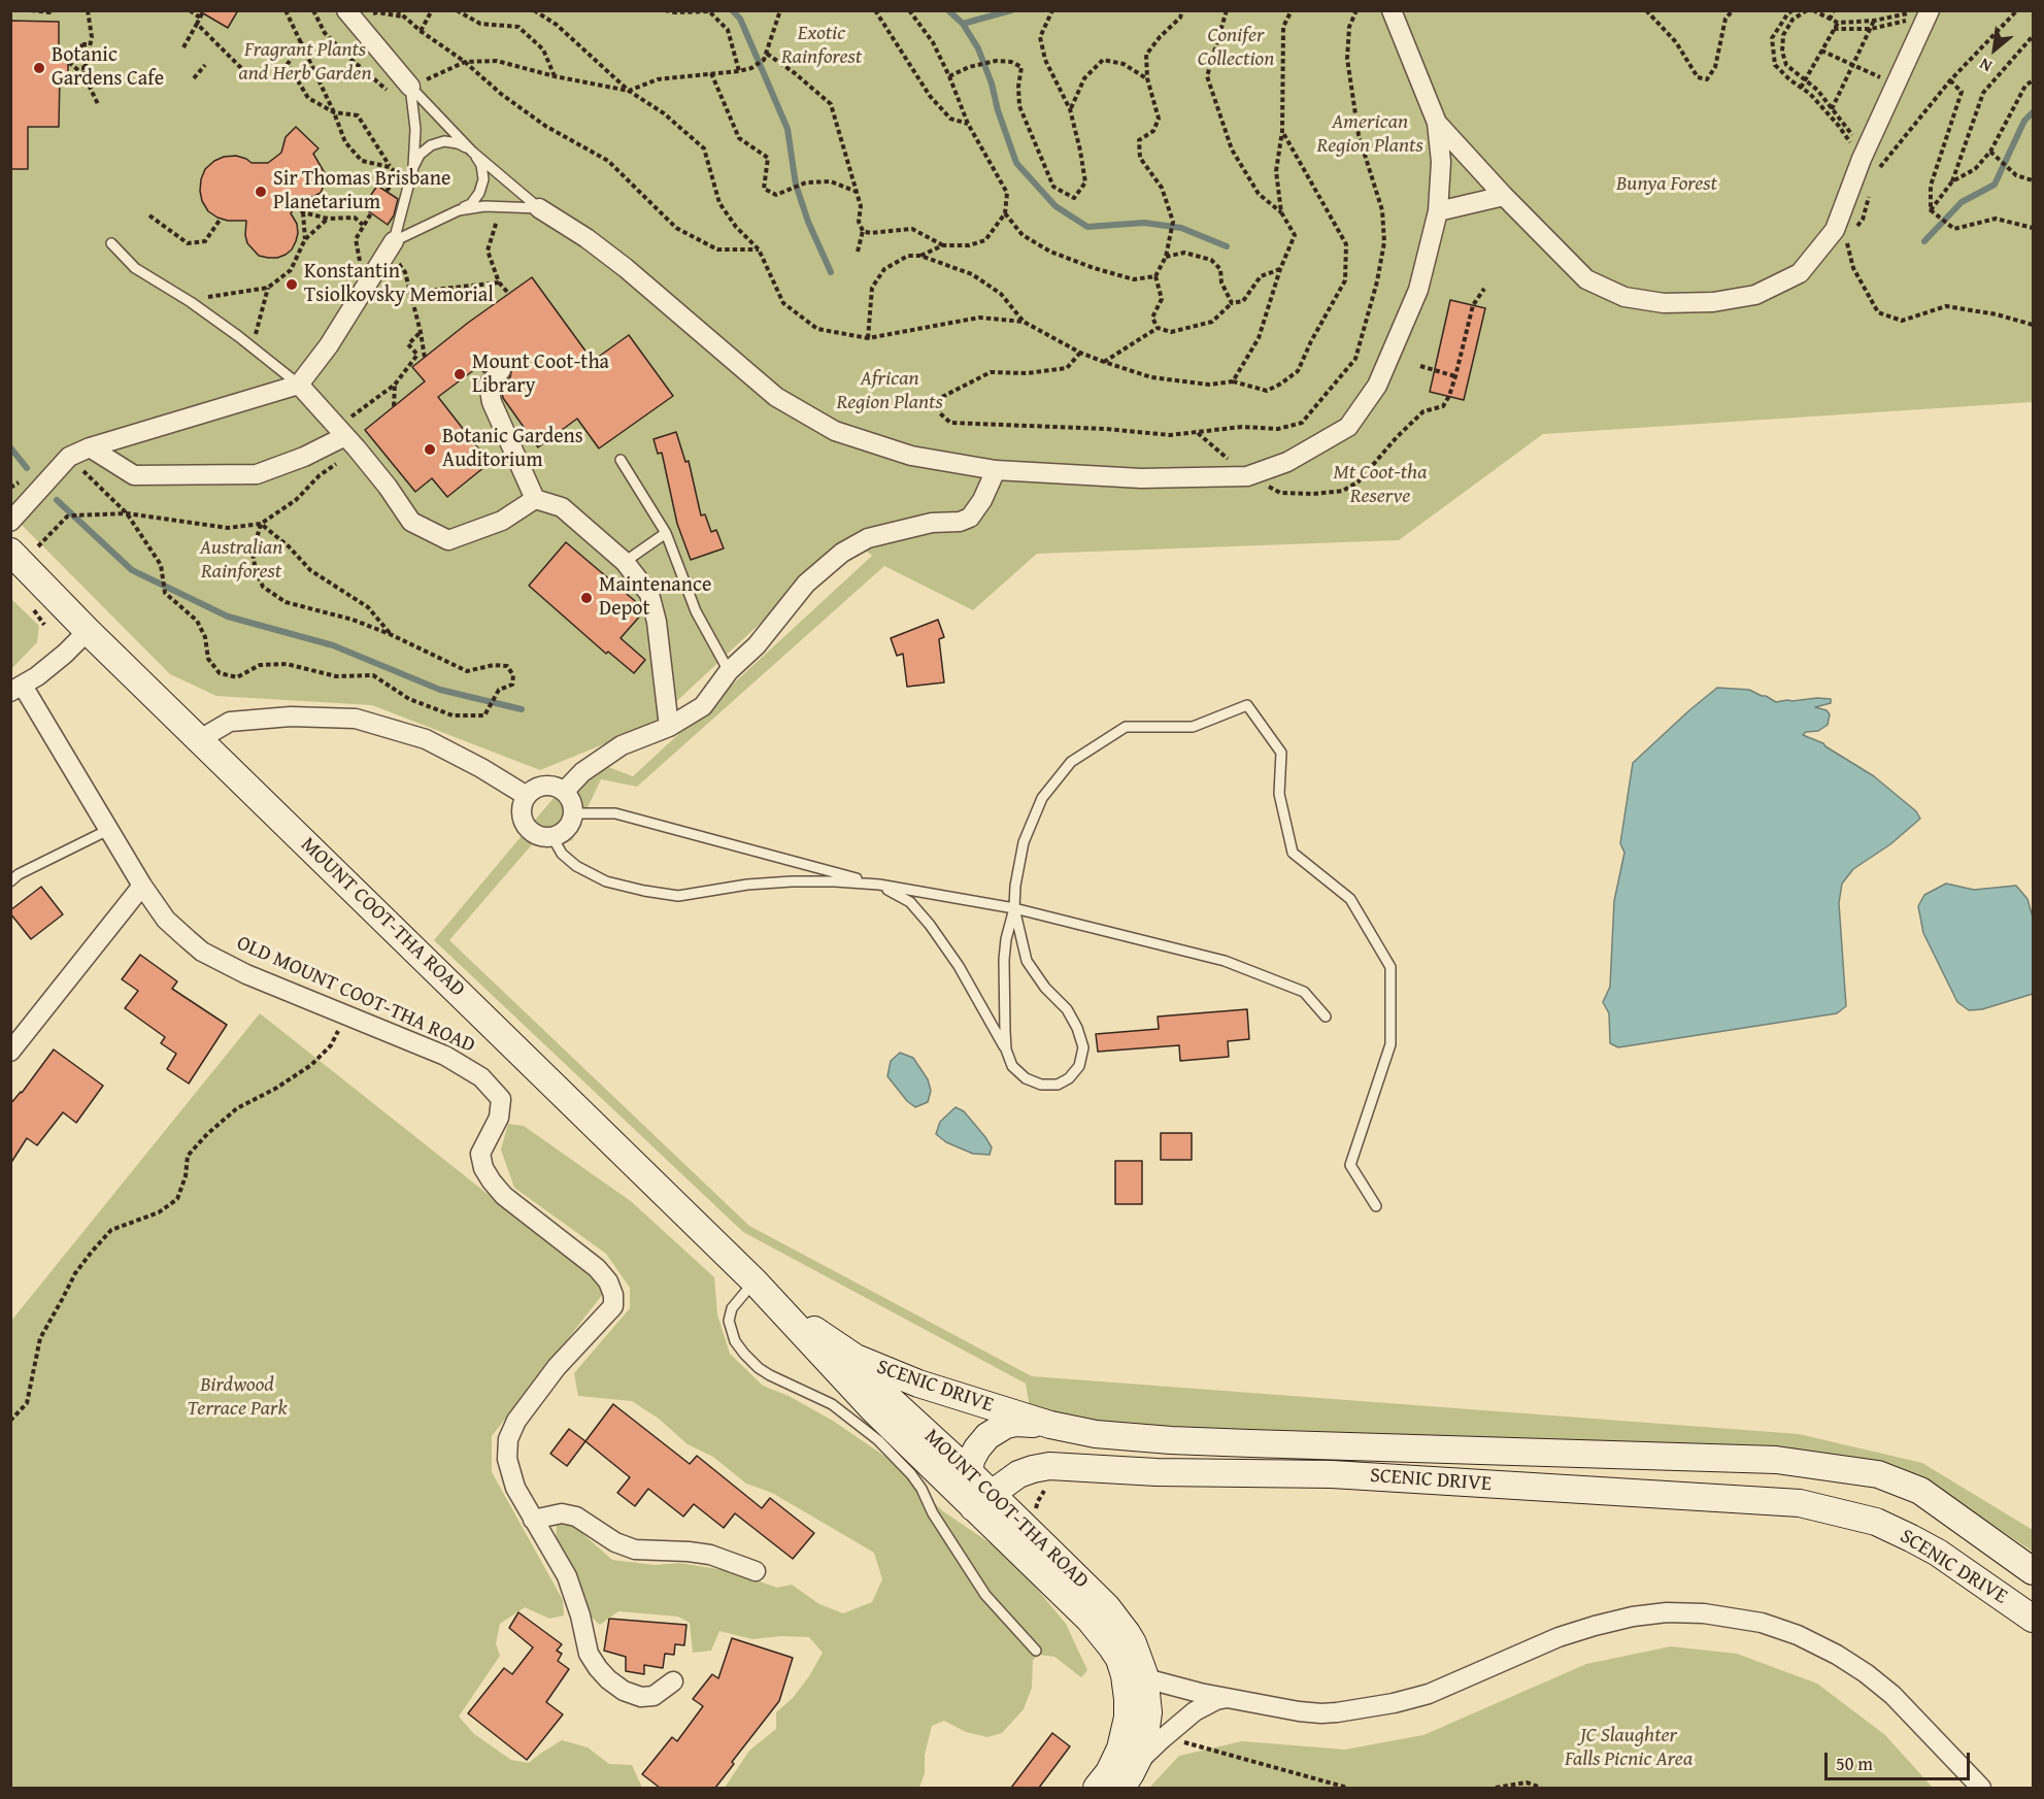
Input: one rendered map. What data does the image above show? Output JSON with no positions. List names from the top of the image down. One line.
{"streets":{"main road":["MOUNT COOT-THA ROAD","SCENIC DRIVE"],"street":["OLD MOUNT COOT-THA ROAD"]},"crossings":[["MOUNT COOT-THA ROAD","SCENIC DRIVE"]],"parks":["Exotic Rainforest","Conifer Collection","Fragrant Plants and Herb Garden","American Region Plants","Bunya Forest","African Region Plants","Mt Coot-tha Reserve","Australian Rainforest","Birdwood Terrace Park","JC Slaughter Falls Picnic Area"],"places":["Botanic Gardens Cafe","Sir Thomas Brisbane Planetarium","Konstantin Tsiolkovsky Memorial","Mount Coot-tha Library","Botanic Gardens Auditorium","Maintenance Depot"],"scale_bar":"50 m","north":"bottom left"}
